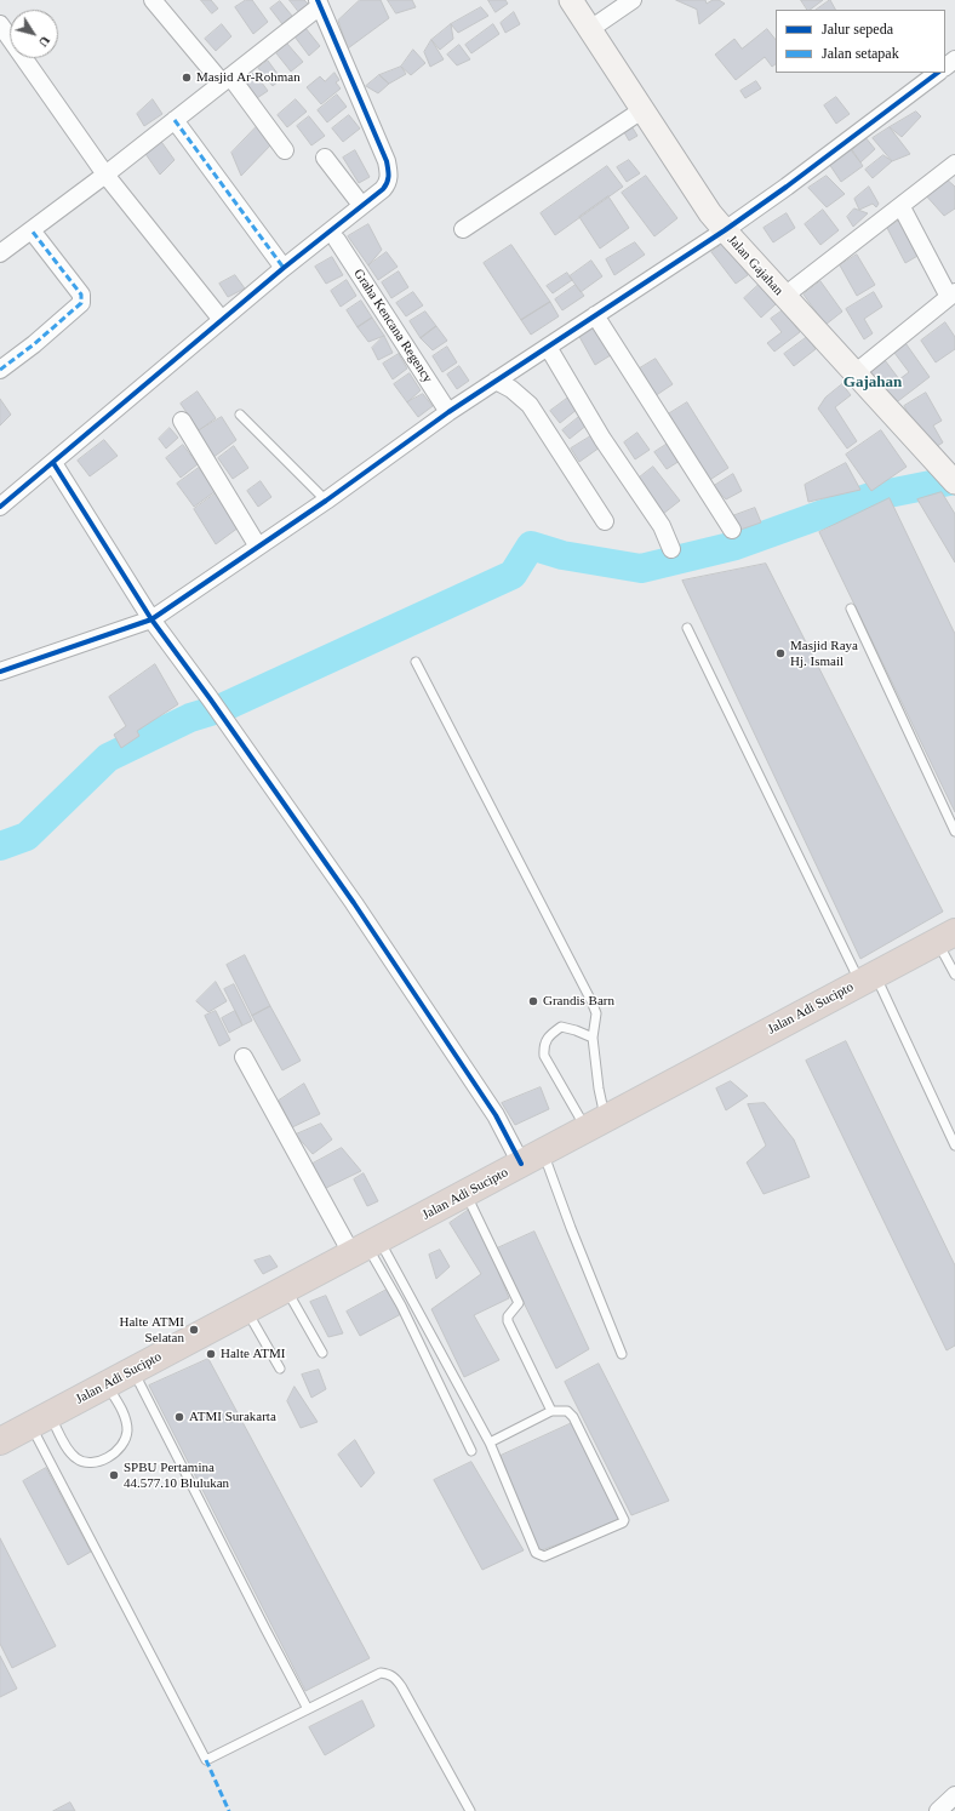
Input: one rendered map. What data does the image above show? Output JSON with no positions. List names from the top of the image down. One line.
{"streets":{"highway":["Jalan Adi Sucipto"],"street":["Jalan Gajahan","Graha Kencana Regency"]},"districts":["Gajahan"],"places":["Masjid Ar-Rohman","Masjid Raya Hj. Ismail","Grandis Barn","Halte ATMI Selatan","Halte ATMI","ATMI Surakarta","SPBU Pertamina 44.577.10 Blulukan"],"legend":["Jalur sepeda","Jalan setapak"],"north":"bottom right"}
